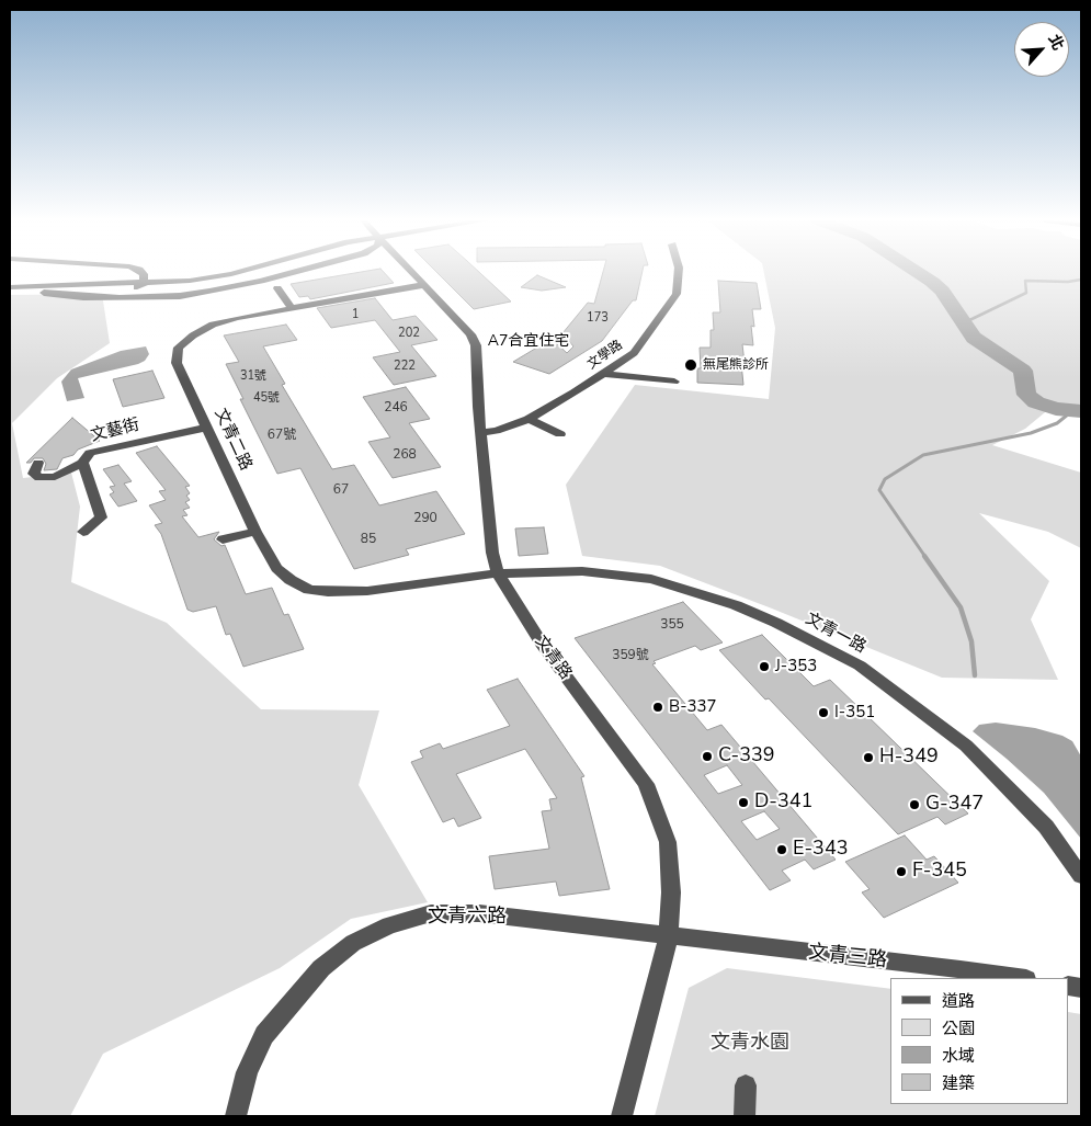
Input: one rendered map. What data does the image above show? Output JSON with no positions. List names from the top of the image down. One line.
{"streets":{"street":["文學路","文藝街","文青二路","文青一路","文青路","文青六路","文青三路"]},"crossings":[["文學路","文青路"],["文藝街","文青二路"],["文青二路","文青一路"],["文青二路","文青路"],["文青一路","文青路"],["文青路","文青六路"],["文青路","文青三路"],["文青六路","文青三路"]],"districts":["A7合宜住宅"],"parks":["文青水園"],"places":["無尾熊診所","J-353","B-337","I-351","C-339","H-349","D-341","G-347","E-343","F-345"],"house_numbers":["1","173","202","222","31號","45號","246","67號","268","67","290","85","355","359號"],"legend":["道路","公園","水域","建築"],"north":"top right"}
